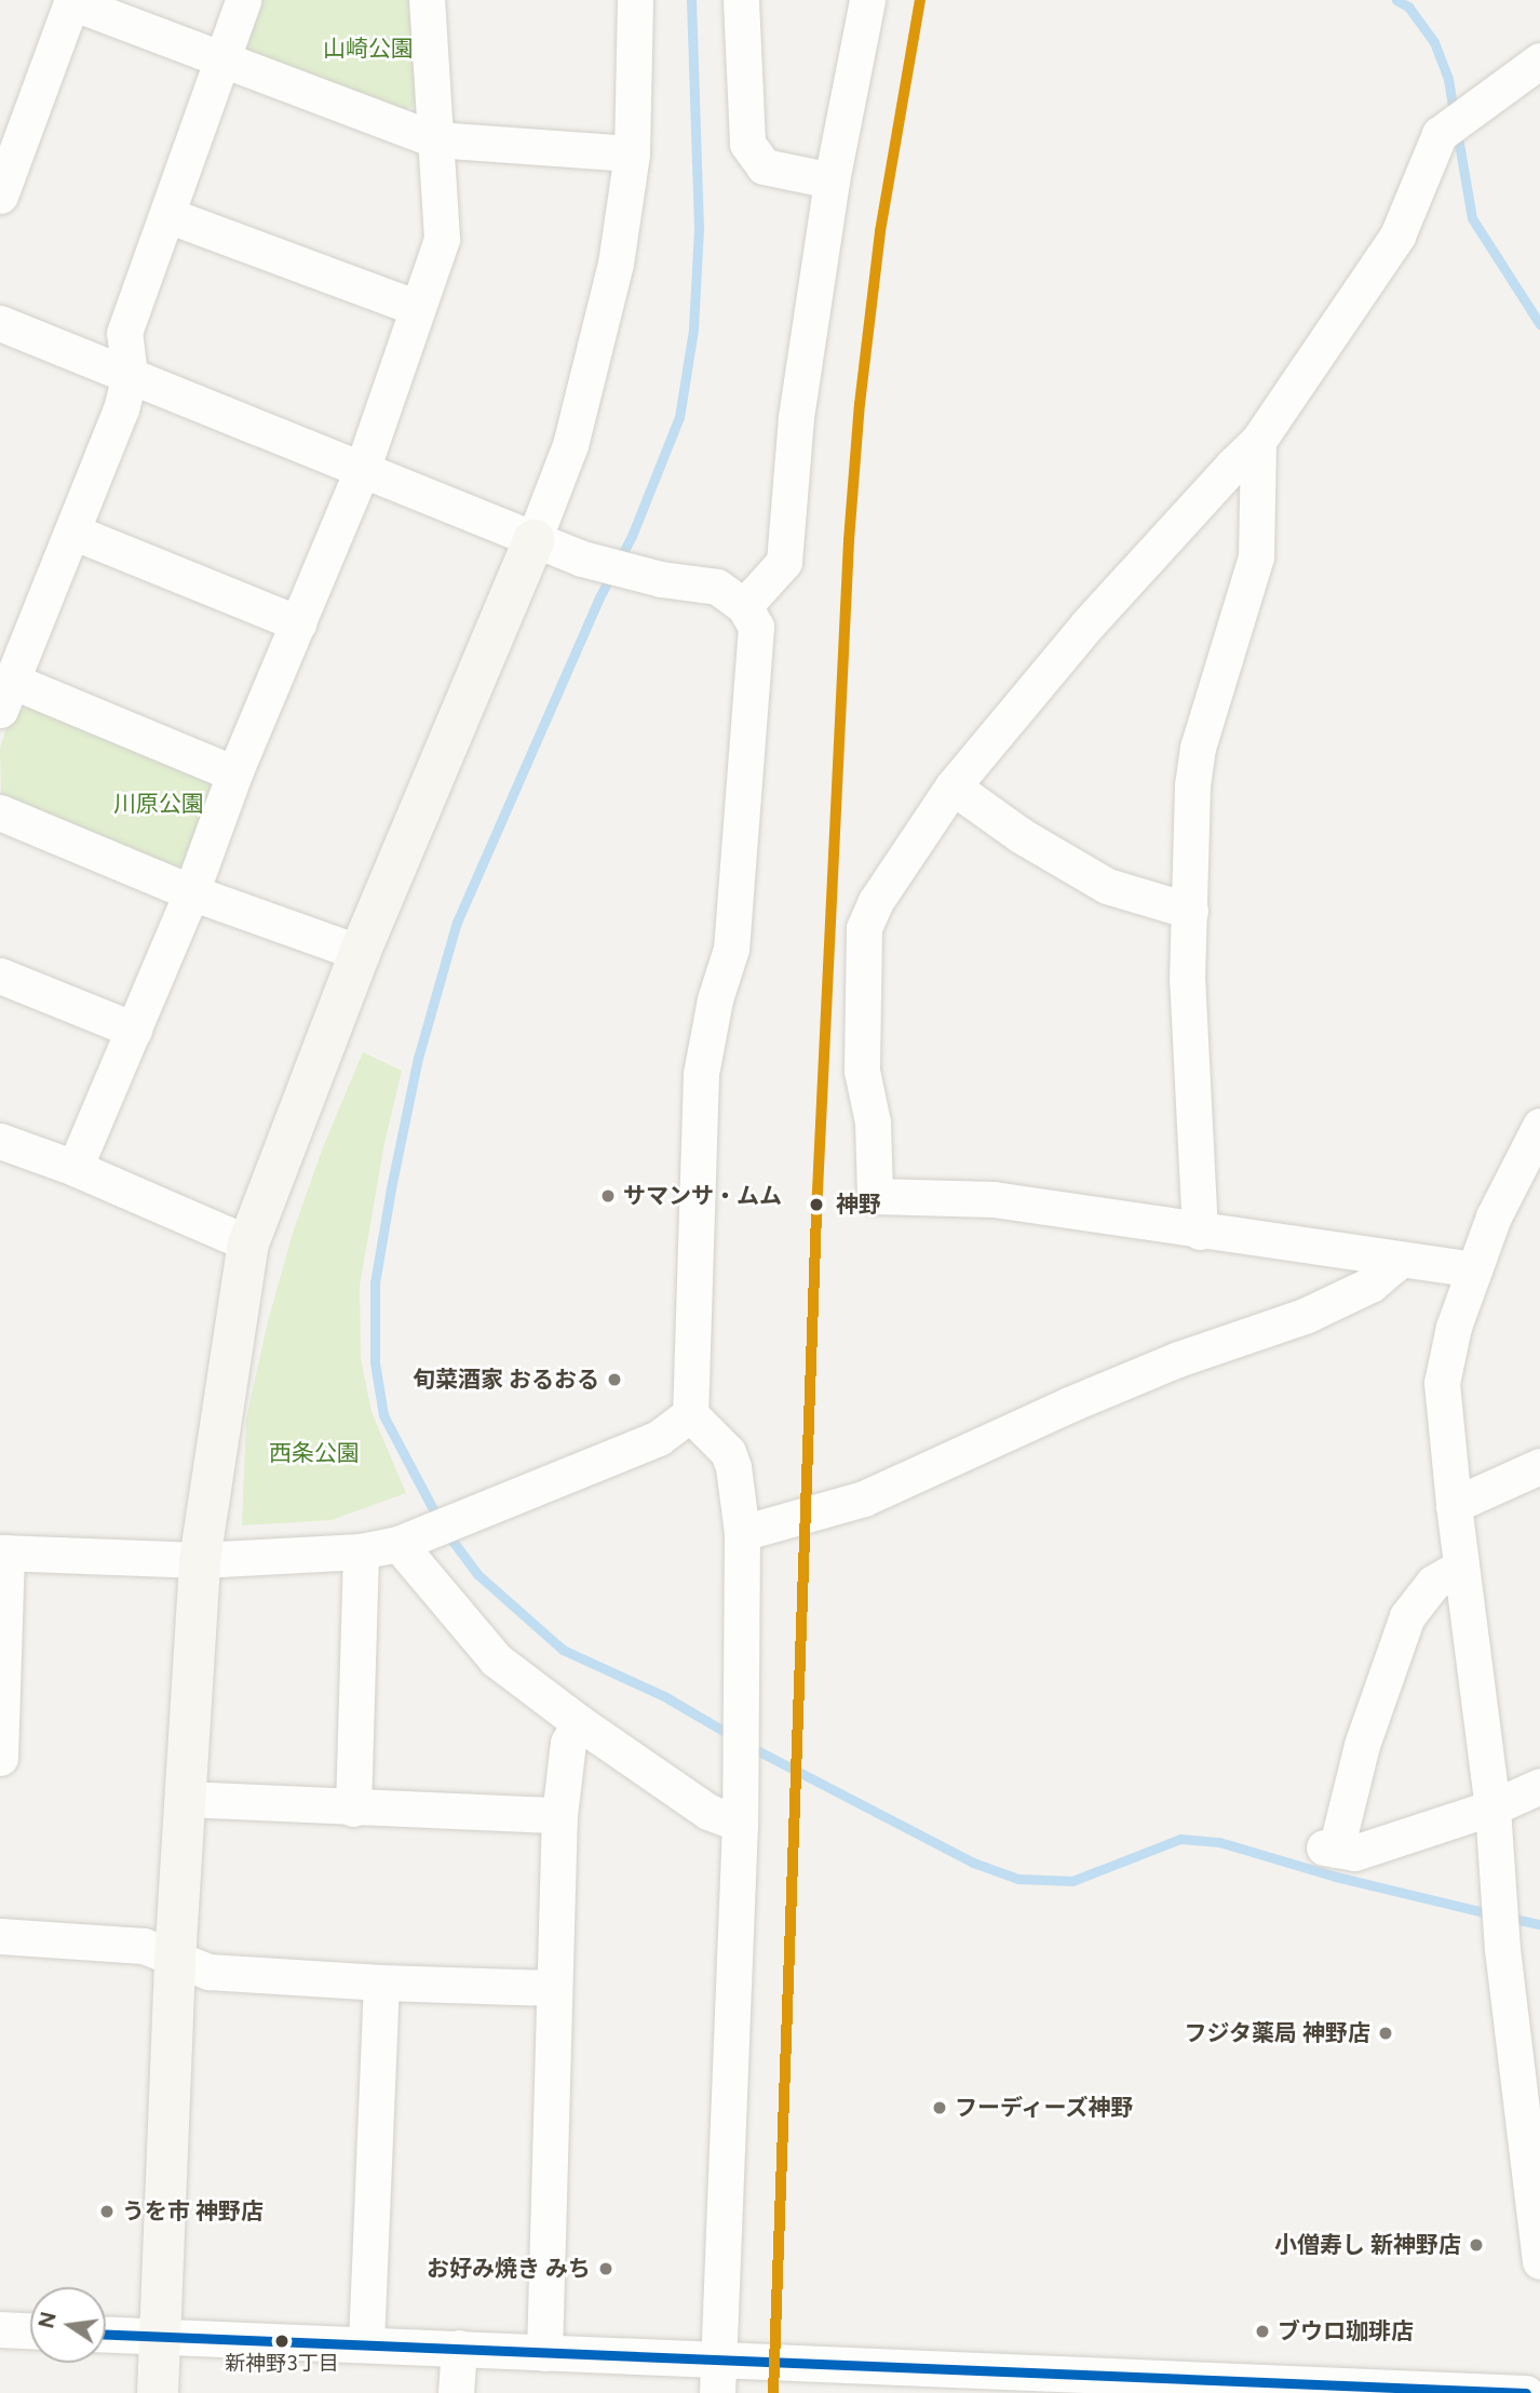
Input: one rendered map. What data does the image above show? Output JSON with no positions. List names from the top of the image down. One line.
{"parks":["山崎公園","川原公園","西条公園"],"places":["サマンサ・ムム","神野","旬菜酒家 おるおる","フジタ薬局 神野店","フーディーズ神野","うを市 神野店","小僧寿し 新神野店","お好み焼き みち","ブウロ珈琲店","新神野3丁目"],"north":"left"}
